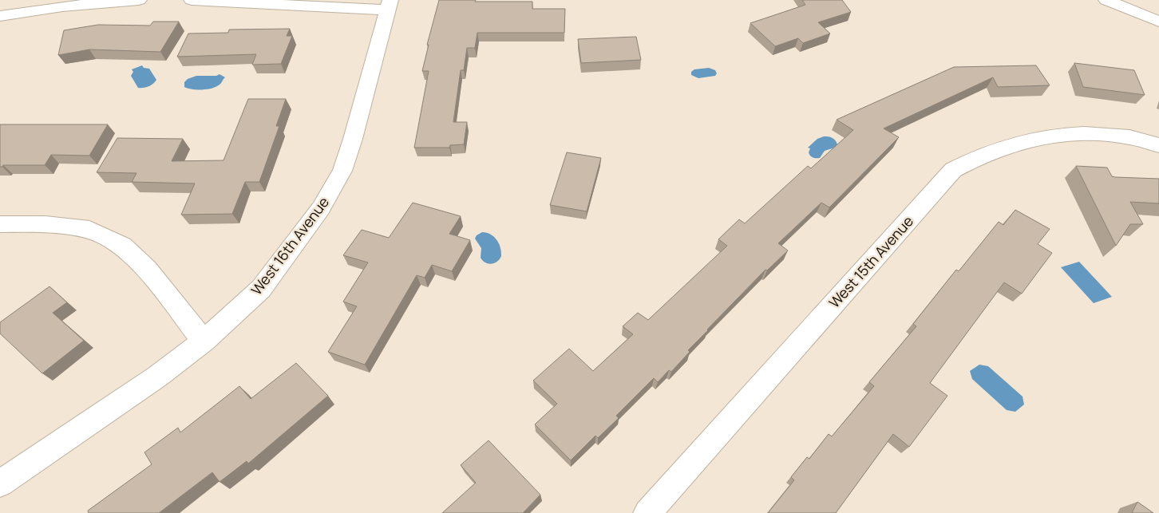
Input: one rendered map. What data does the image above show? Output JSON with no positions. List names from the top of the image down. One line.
{"streets":{"street":["West 16th Avenue","West 15th Avenue"]}}
